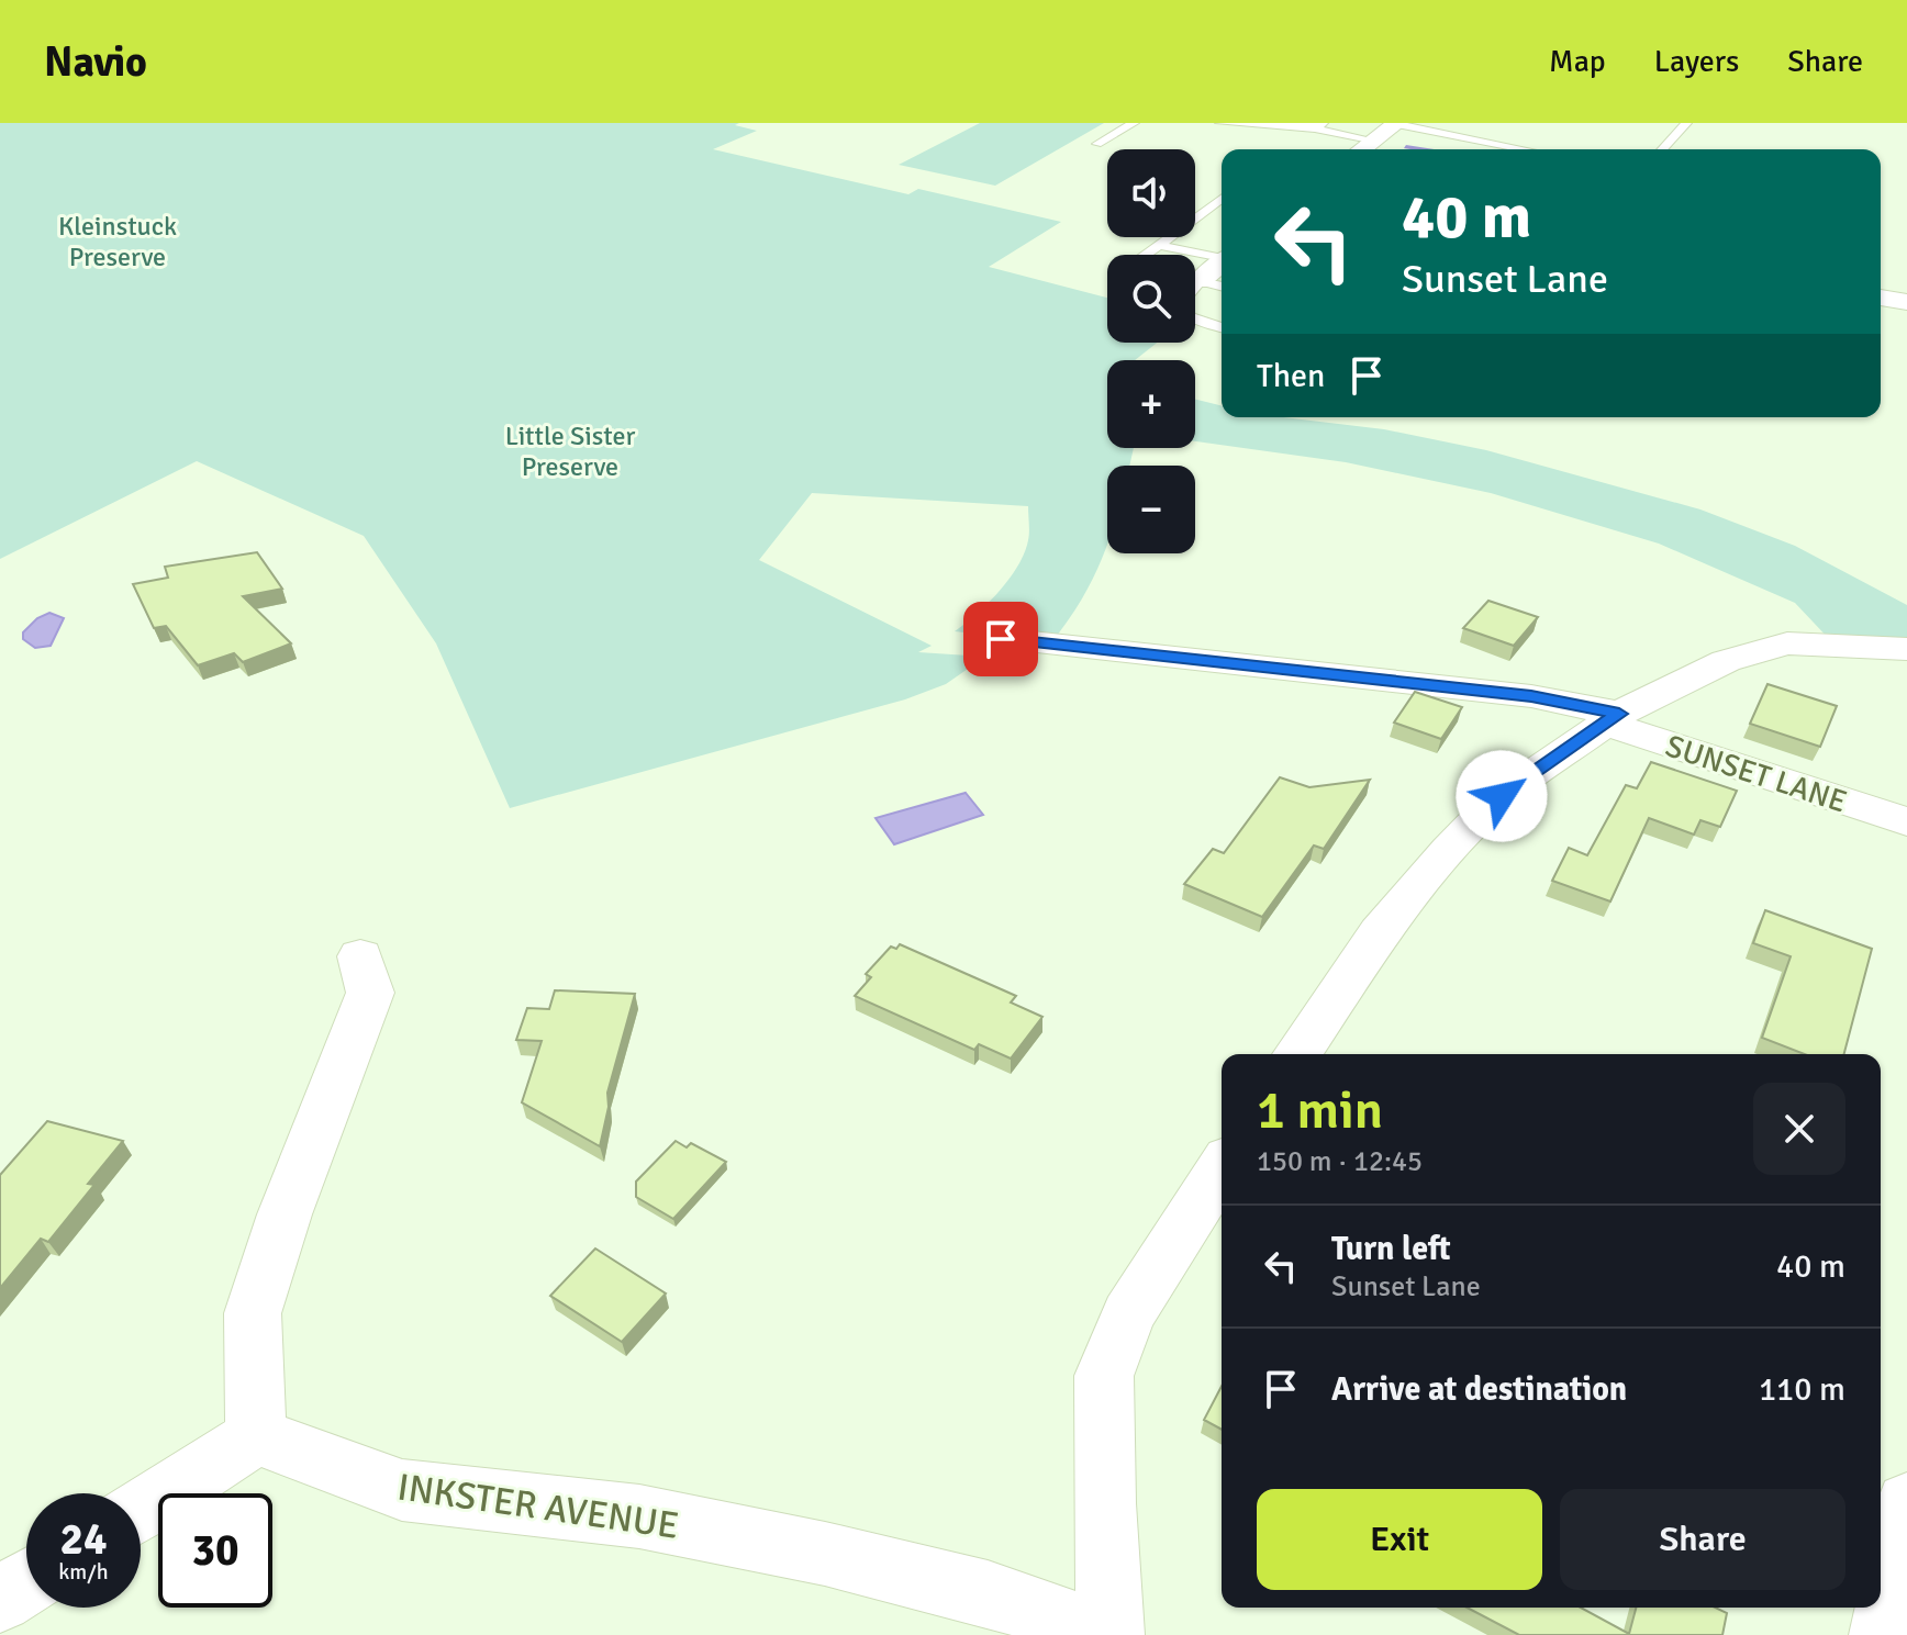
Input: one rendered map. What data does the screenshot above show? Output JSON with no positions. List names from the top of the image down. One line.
{"streets":{"street":["SUNSET LANE","INKSTER AVENUE"]},"parks":["Kleinstuck Preserve","Little Sister Preserve"],"page":{"header":"Navio","nav":["Map","Layers","Share"],"map_buttons":["+","−"],"turn":["40 m","Sunset Lane"],"then":"Then","heading":["1 min","150 m · 12:45"],"list":[{"name":"Turn left","note":"Sunset Lane","value":"40 m"},{"name":"Arrive at destination","value":"110 m"}],"buttons":["Exit","Share"],"speed":"24 km/h","limit":"30"}}
